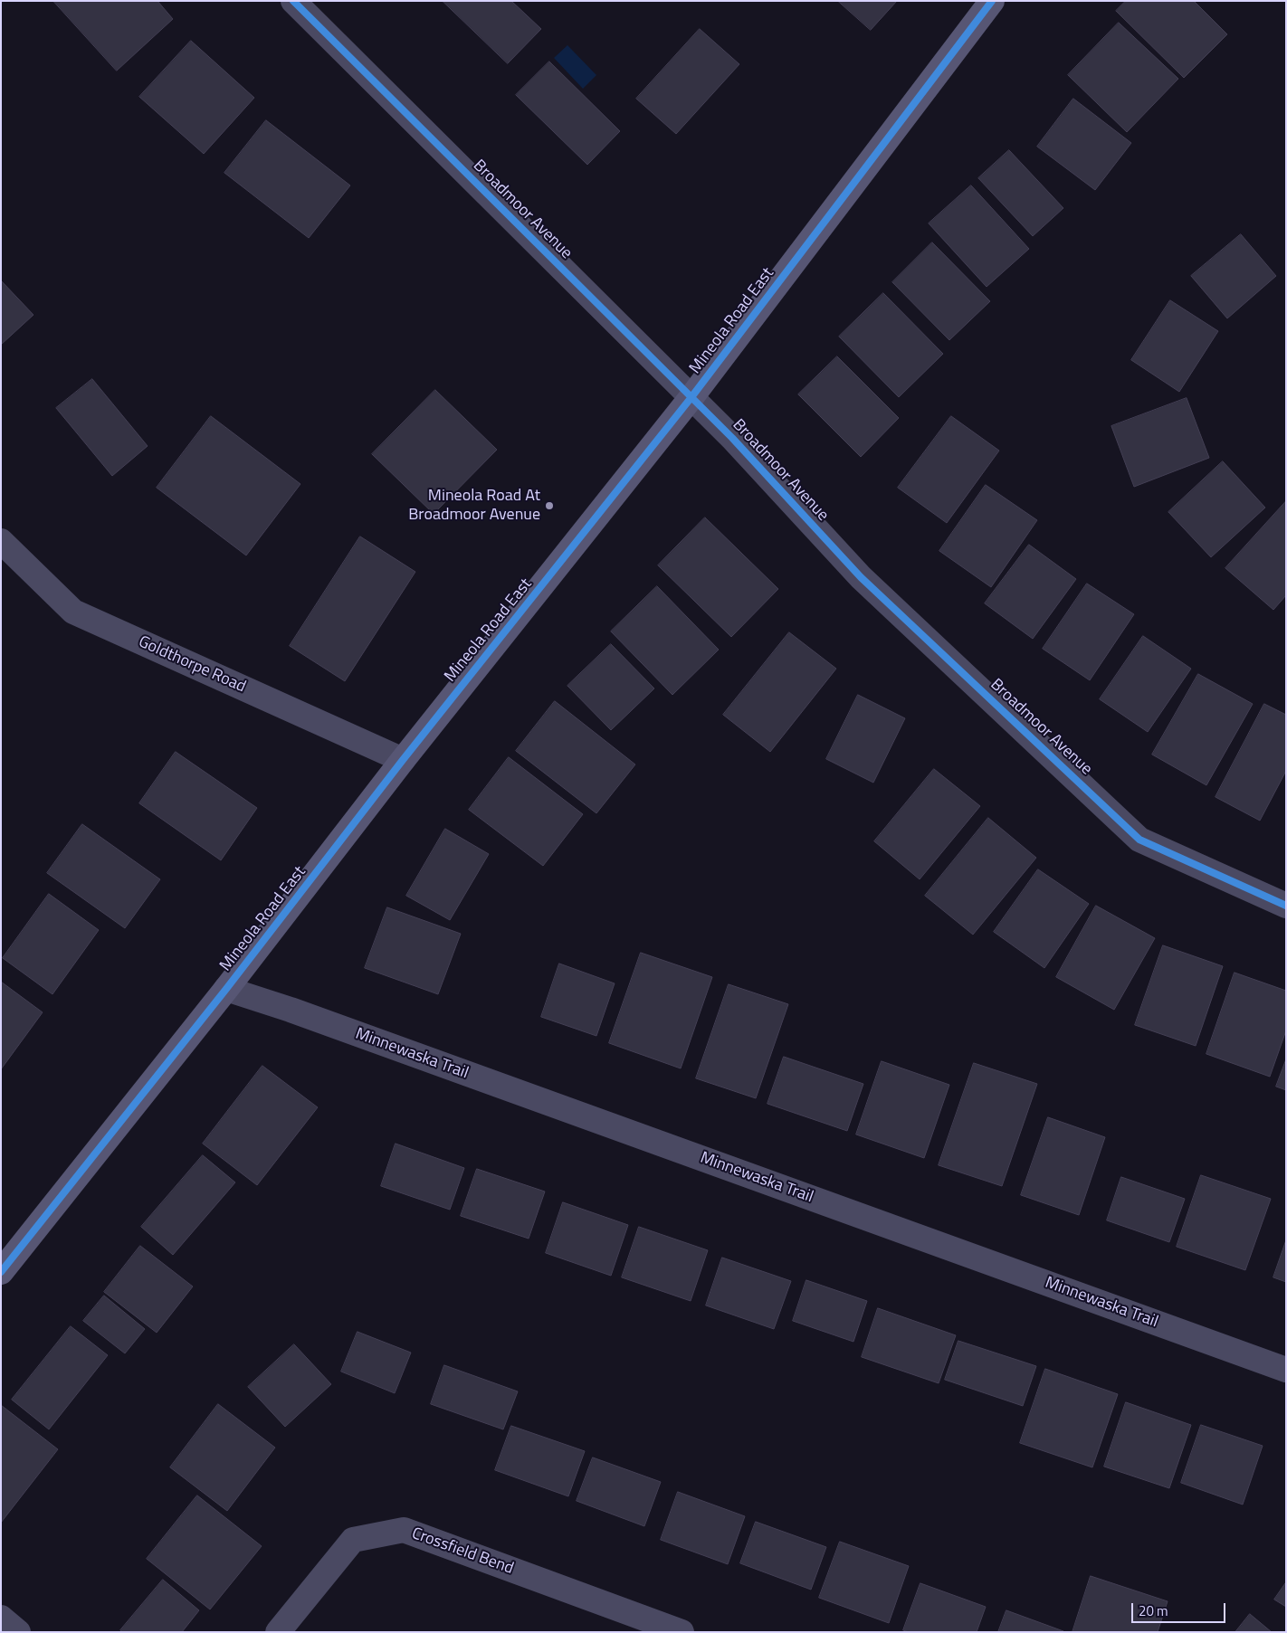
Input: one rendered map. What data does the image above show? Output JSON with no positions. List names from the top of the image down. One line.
{"streets":{"street":["Broadmoor Avenue","Mineola Road East","Goldthorpe Road","Minnewaska Trail","Crossfield Bend"]},"crossings":[["Broadmoor Avenue","Mineola Road East"],["Mineola Road East","Goldthorpe Road"],["Mineola Road East","Minnewaska Trail"]],"places":["Mineola Road At Broadmoor Avenue"],"scale_bar":"20 m"}
